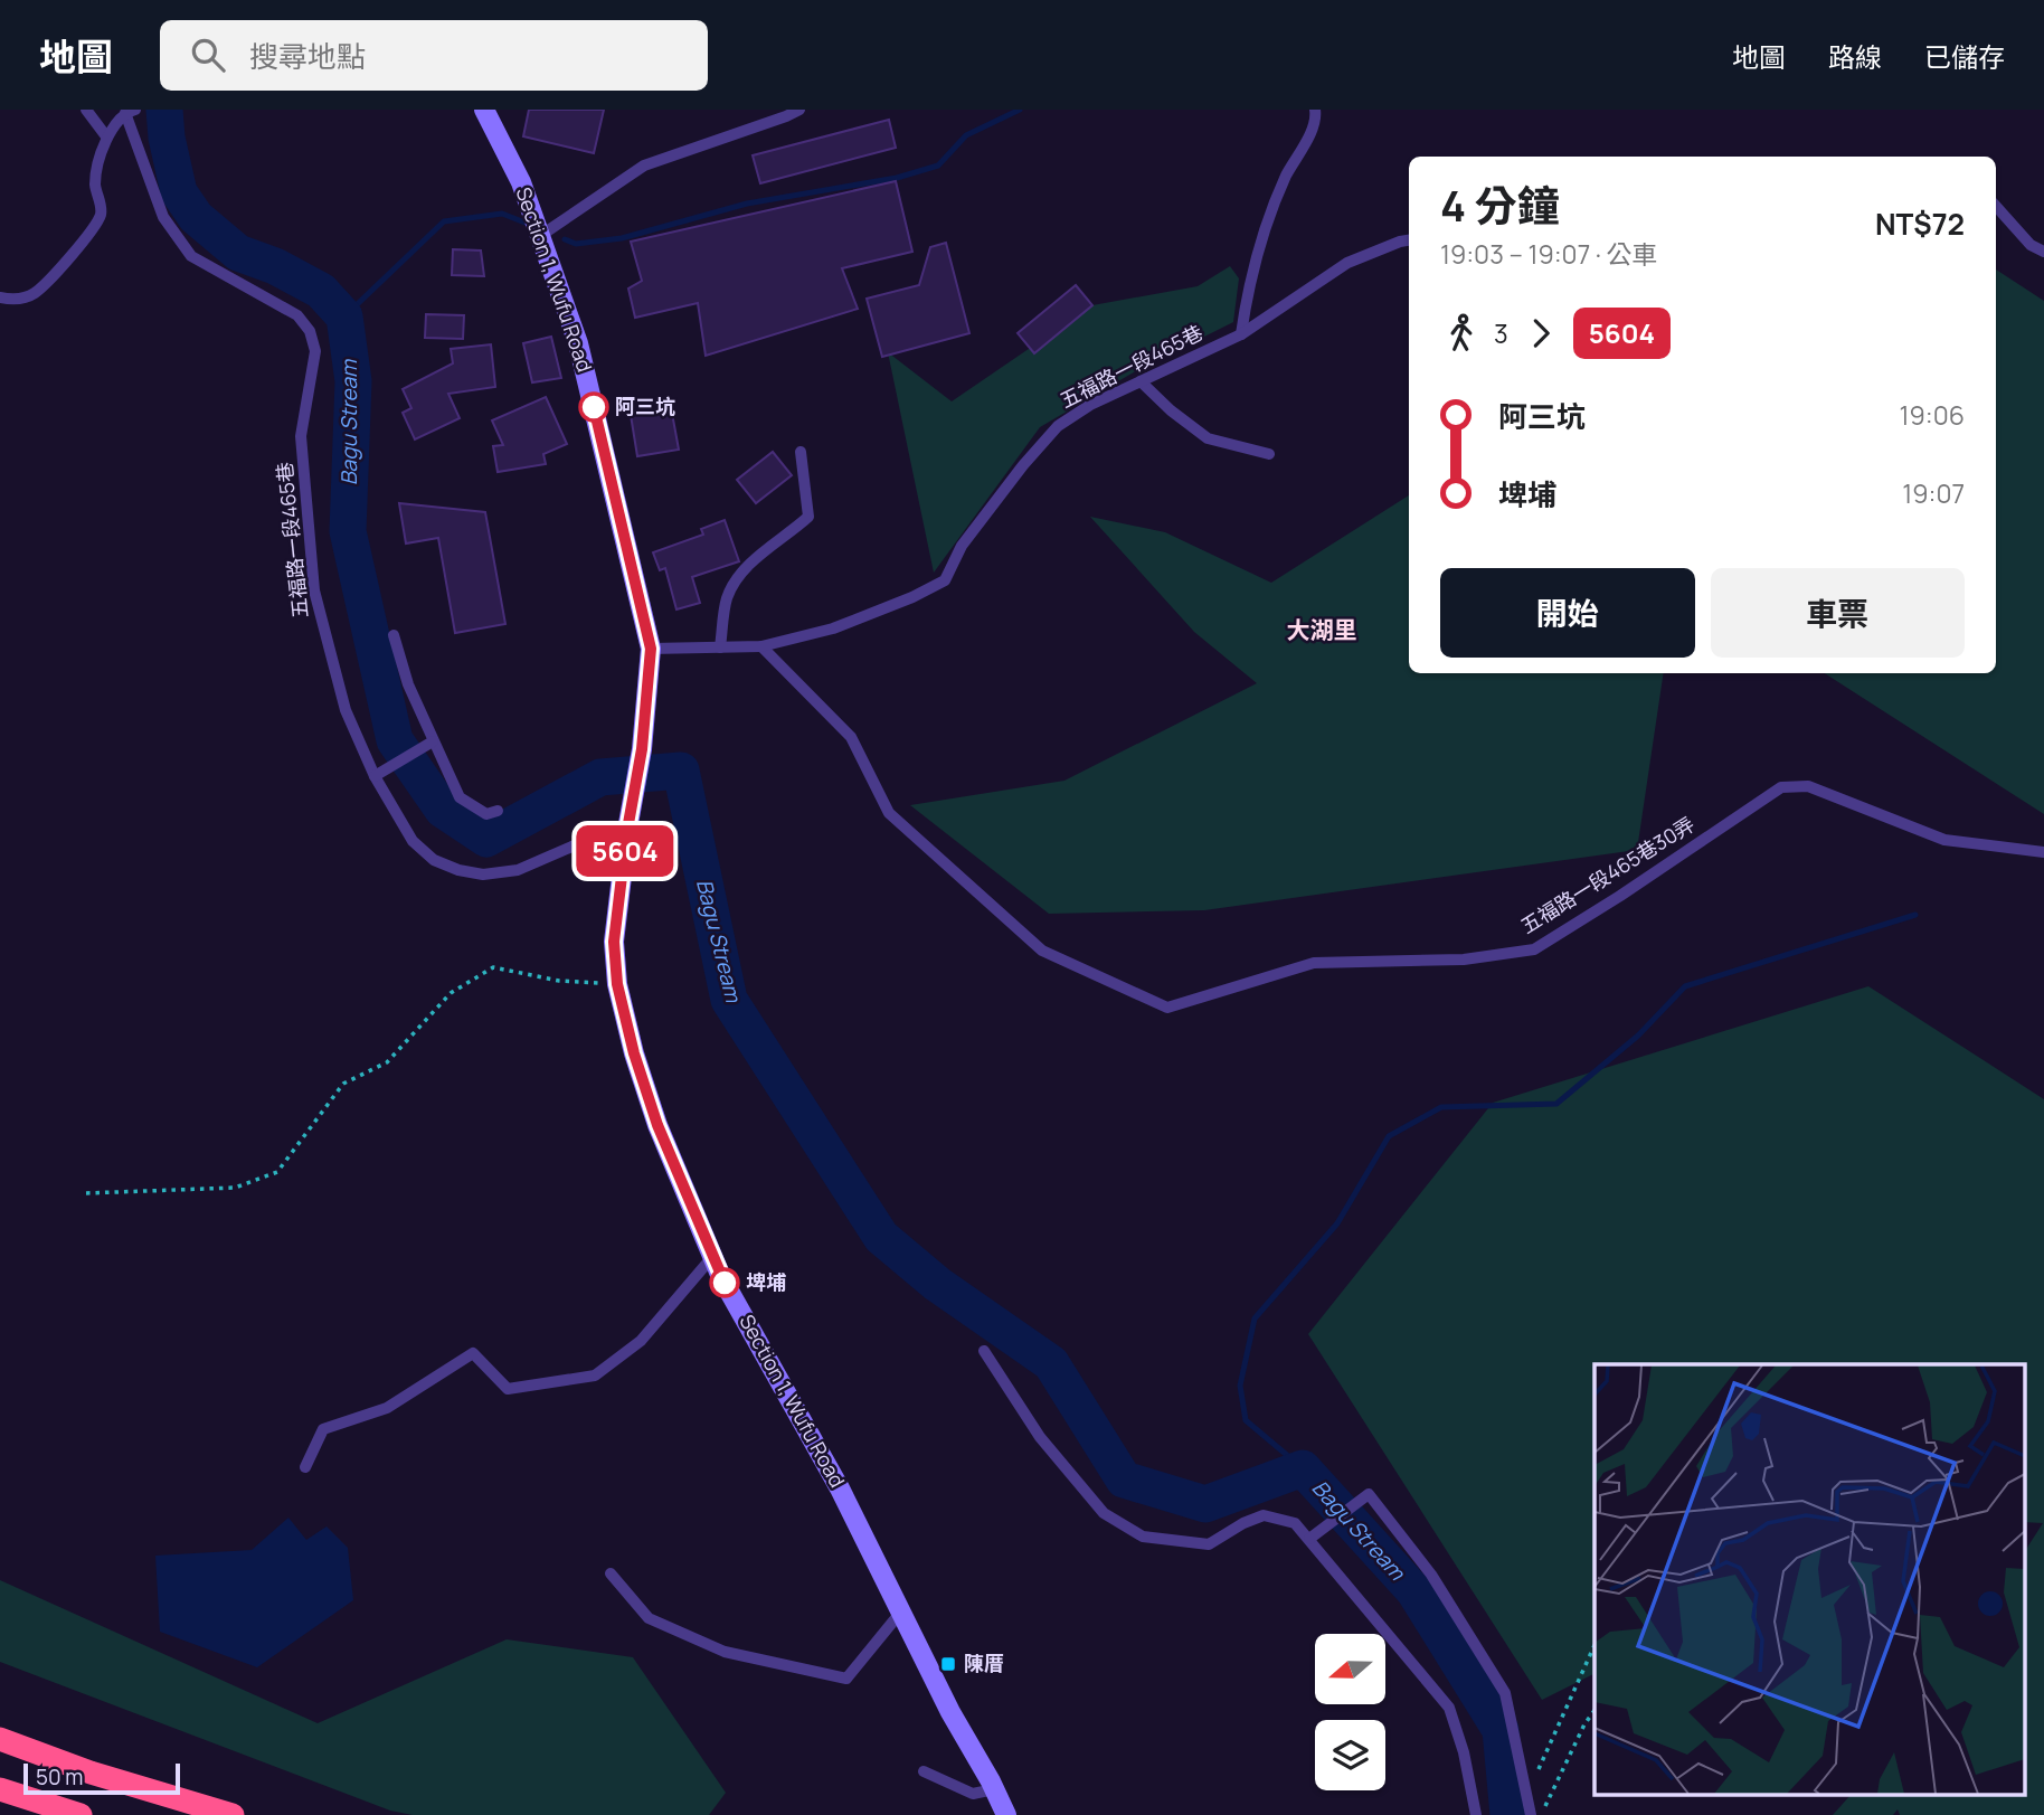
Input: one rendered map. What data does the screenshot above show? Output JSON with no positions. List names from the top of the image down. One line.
{"streets":{"main road":["Section 1, Wufu Road"],"lane":["五福路一段465巷","五福路一段465巷30弄"]},"crossings":[["Section 1, Wufu Road","五福路一段465巷"],["五福路一段465巷","五福路一段465巷30弄"]],"districts":["大湖里"],"water":["Bagu Stream"],"places":{"other":["阿三坑","埤埔"],"transit":["陳厝"]},"lines":["bus line 5604"],"scale_bar":"50 m","north":"left","page":{"header":"地圖","search":"搜尋地點","nav":["地圖","路線","已儲存"],"on_map":"5604","heading":["4 分鐘","19:03 – 19:07 · 公車","NT$72"],"legs":["3","5604"],"list":[{"name":"阿三坑","value":"19:06"},{"name":"埤埔","value":"19:07"}],"buttons":["開始","車票"],"scale":"50 m"}}
